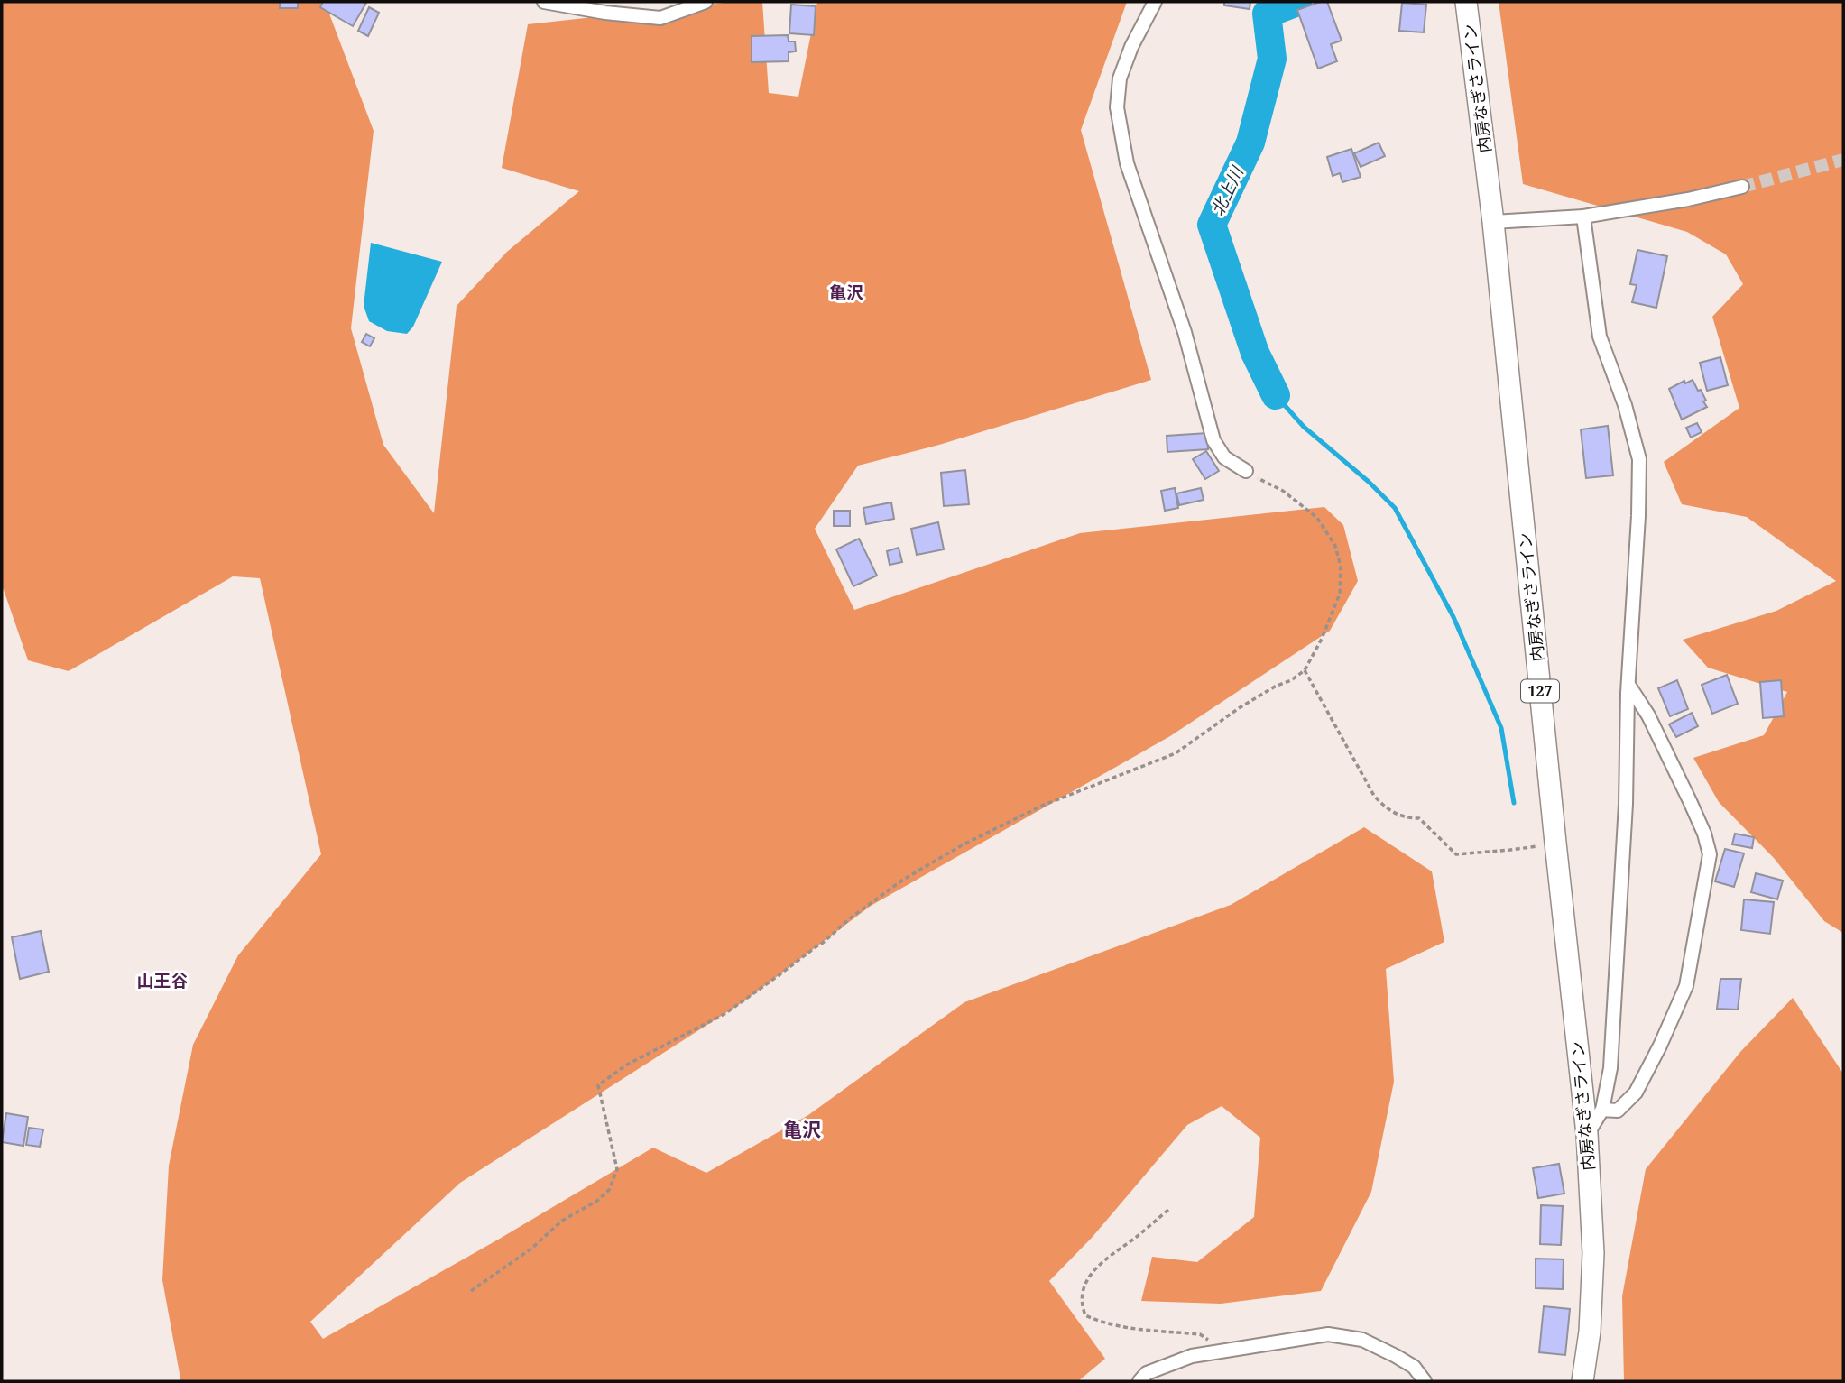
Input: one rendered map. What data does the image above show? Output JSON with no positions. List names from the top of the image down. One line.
{"streets":{"highway":["内房なぎさライン","127"]},"districts":["亀沢","山王谷","亀沢"],"water":["北上川"]}
